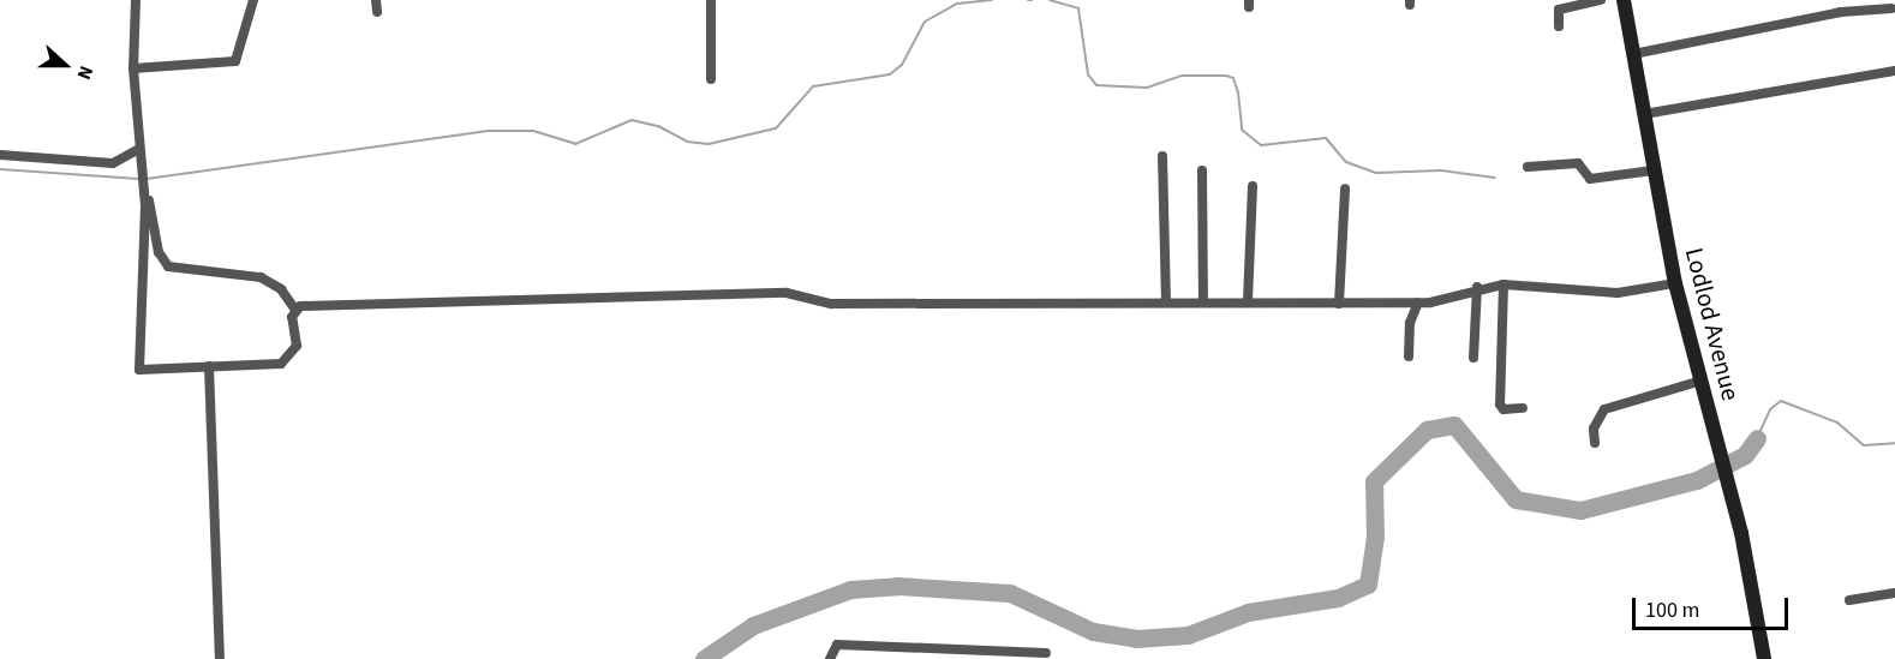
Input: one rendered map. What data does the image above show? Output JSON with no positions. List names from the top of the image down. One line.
{"streets":{"main road":["Lodlod Avenue"]},"scale_bar":"100 m","north":"right"}
